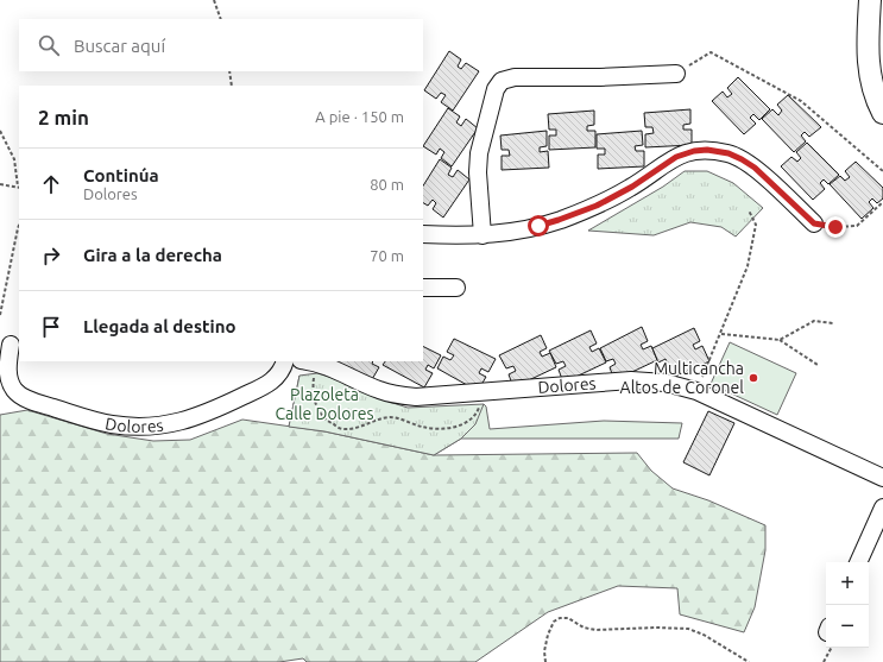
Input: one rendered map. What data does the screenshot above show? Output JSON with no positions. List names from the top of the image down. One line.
{"streets":{"street":["Dolores"]},"parks":["Plazoleta Calle Dolores"],"places":["Multicancha Altos de Coronel"],"page":{"search":"Buscar aquí","heading":["2 min","A pie · 150 m"],"list":[["Continúa","Dolores","80 m"],["Gira a la derecha","70 m"],"Llegada al destino"],"map_buttons":["+","−"]}}
